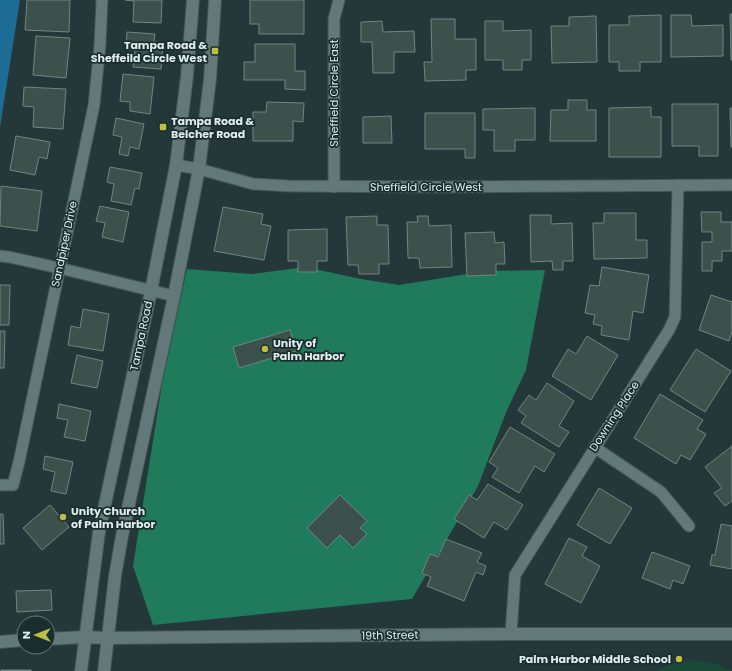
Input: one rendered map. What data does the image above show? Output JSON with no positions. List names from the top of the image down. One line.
{"streets":{"main road":["Tampa Road","19th Street"],"street":["Sheffield Circle East","Sheffield Circle West","Sandpiper Drive","Downing Place"]},"crossings":[["Sheffield Circle East","Sheffield Circle West"],["Sheffield Circle West","Tampa Road"],["Sheffield Circle West","Downing Place"],["Tampa Road","19th Street"],["Downing Place","19th Street"]],"places":{"transit":["Tampa Road & Sheffeild Circle West","Tampa Road & Belcher Road"],"other":["Unity of Palm Harbor","Unity Church of Palm Harbor","Palm Harbor Middle School"]},"north":"left"}
